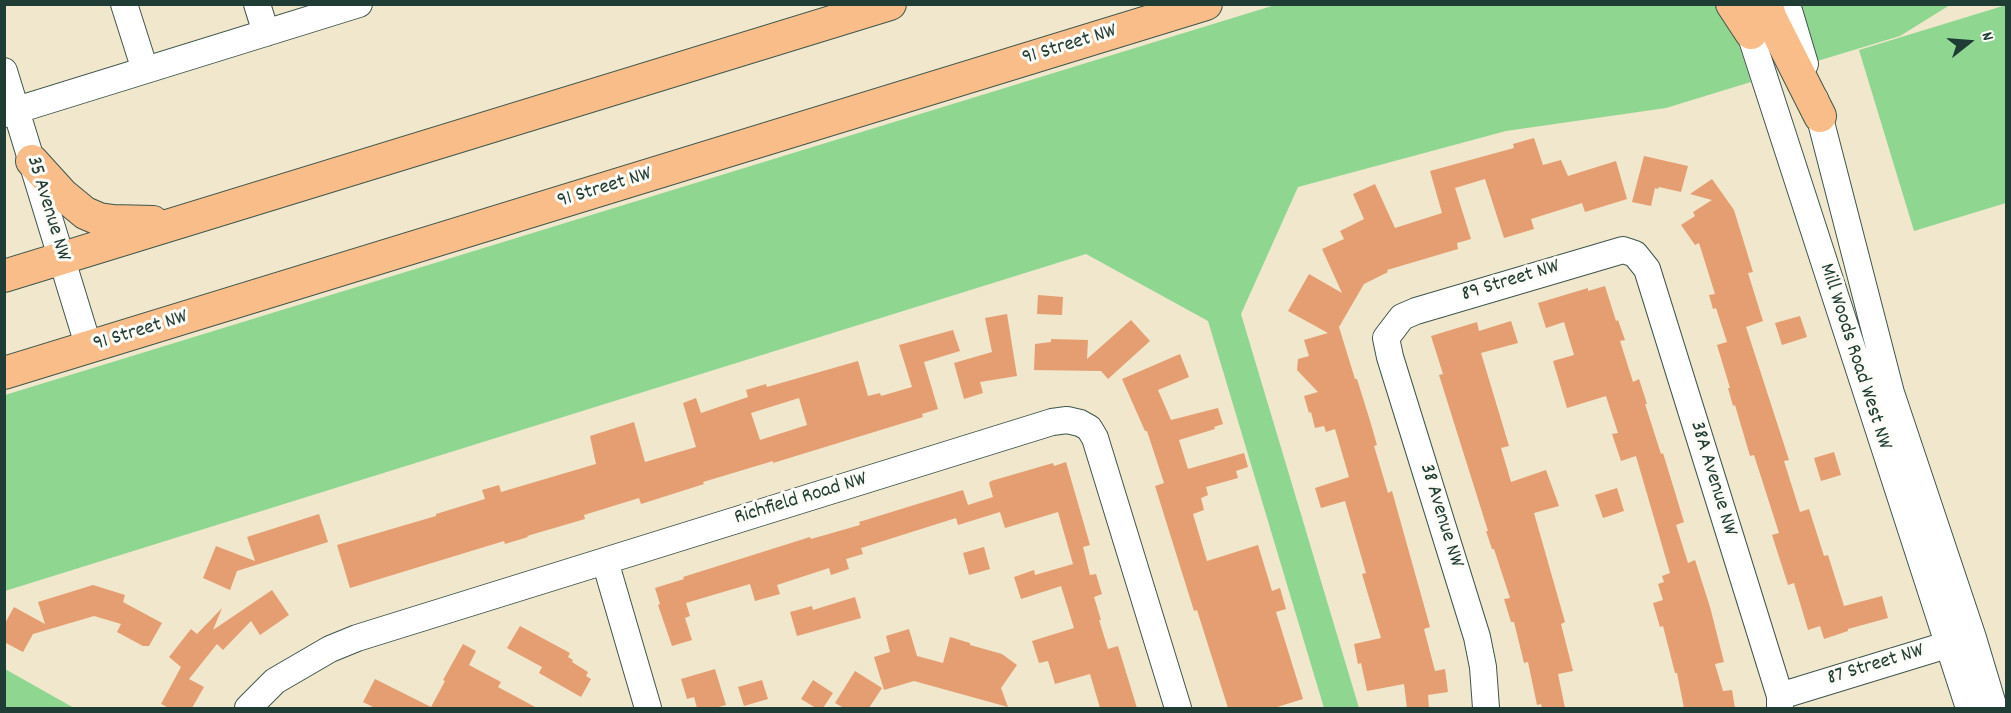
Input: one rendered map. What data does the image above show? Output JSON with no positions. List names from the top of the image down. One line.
{"streets":{"main road":["91 Street NW"],"street":["35 Avenue NW","89 Street NW","Mill Woods Road West NW","38A Avenue NW","Richfield Road NW","38 Avenue NW","87 Street NW"]},"crossings":[["91 Street NW","35 Avenue NW"],["89 Street NW","38A Avenue NW"],["89 Street NW","38 Avenue NW"],["Mill Woods Road West NW","87 Street NW"],["38A Avenue NW","87 Street NW"]],"north":"right"}
